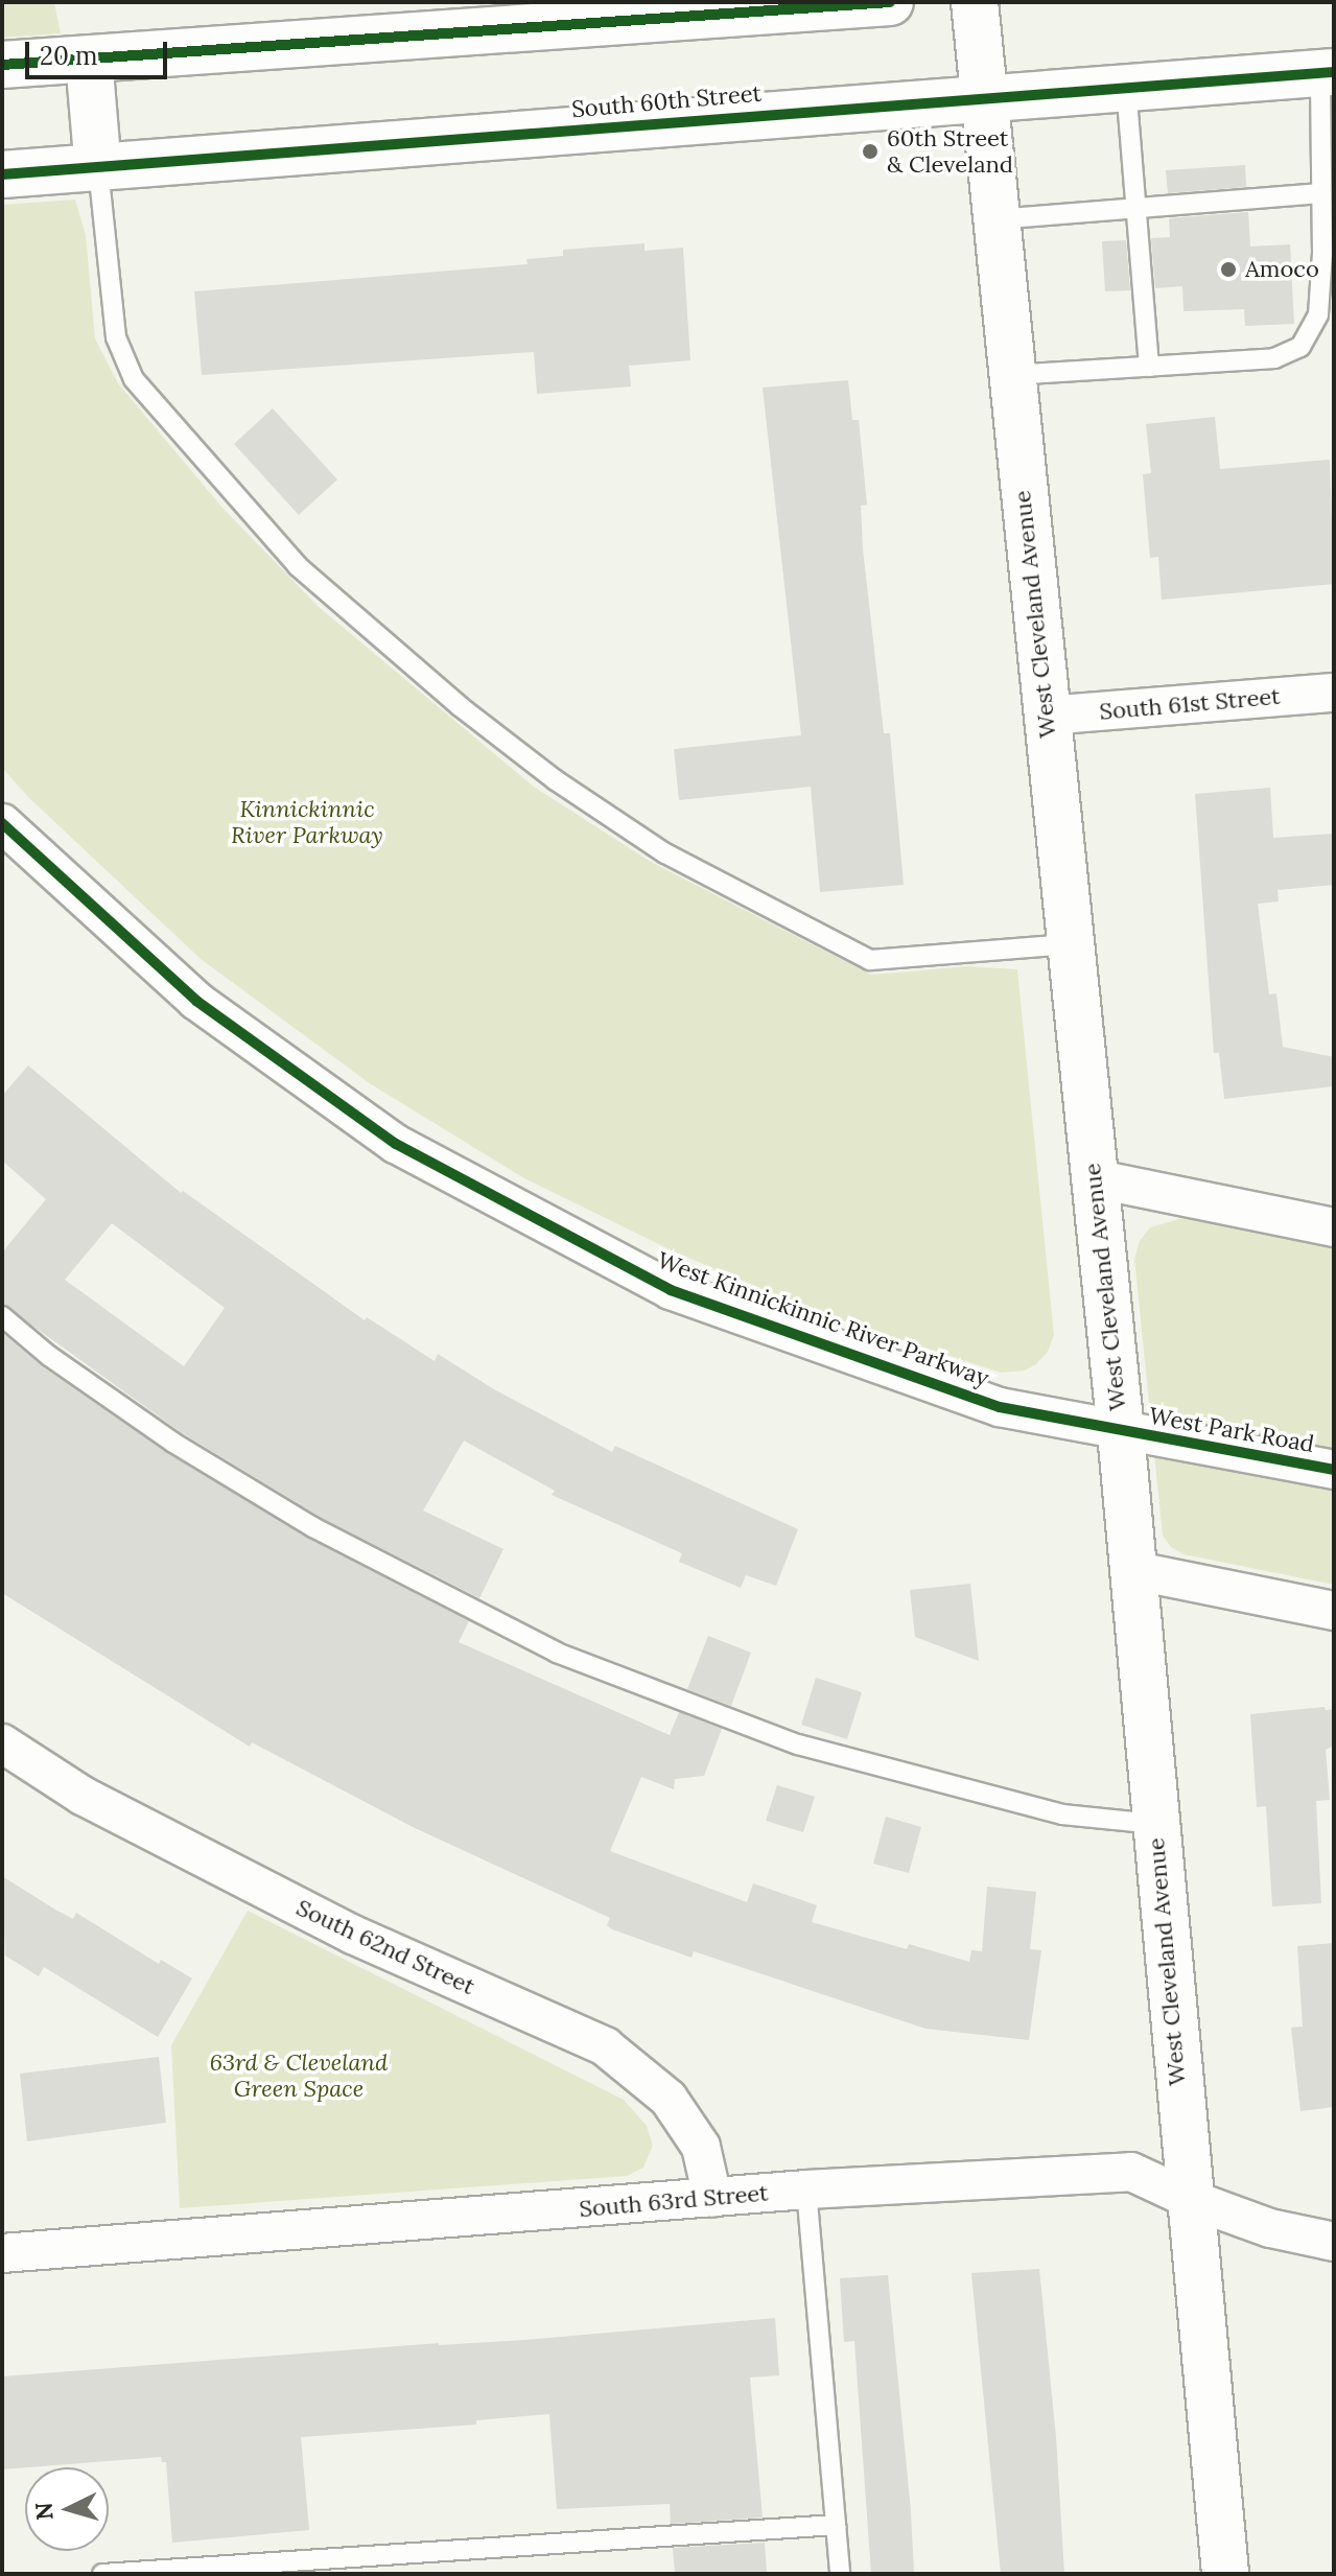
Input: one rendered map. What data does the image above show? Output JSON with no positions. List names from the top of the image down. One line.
{"streets":{"street":["South 60th Street","West Cleveland Avenue","South 61st Street","West Kinnickinnic River Parkway","West Park Road","South 62nd Street","South 63rd Street"]},"crossings":[["South 60th Street","West Cleveland Avenue"],["West Cleveland Avenue","South 61st Street"],["West Cleveland Avenue","West Kinnickinnic River Parkway"],["West Cleveland Avenue","West Park Road"],["West Cleveland Avenue","South 63rd Street"],["West Kinnickinnic River Parkway","West Park Road"],["South 62nd Street","South 63rd Street"]],"parks":["Kinnickinnic River Parkway","63rd & Cleveland Green Space"],"places":["60th Street & Cleveland","Amoco"],"scale_bar":"20 m","north":"left"}
